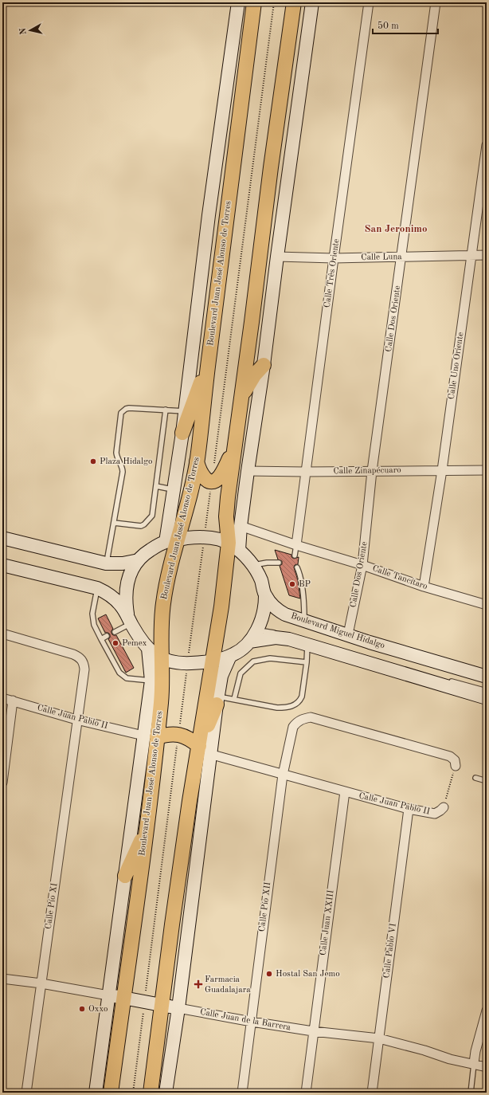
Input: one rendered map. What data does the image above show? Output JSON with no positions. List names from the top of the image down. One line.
{"streets":{"main road":["Boulevard Juan José Alonso de Torres"],"street":["Calle Luna","Calle Três Oriente","Calle Dos Oriente","Calle Uno Oriente","Calle Zinapécuaro","Calle Tancítaro","Boulevard Miguel Hidalgo","Calle Juan Pablo II","Calle Pío XI","Calle Pío XII","Calle Juan XXIII","Calle Pablo VI","Calle Juan de la Barrera"]},"crossings":[["Calle Luna","Calle Três Oriente"],["Calle Luna","Calle Dos Oriente"],["Calle Luna","Calle Uno Oriente"],["Boulevard Juan José Alonso de Torres","Calle Juan Pablo II"],["Boulevard Juan José Alonso de Torres","Calle Juan de la Barrera"],["Calle Três Oriente","Calle Zinapécuaro"],["Calle Três Oriente","Calle Tancítaro"],["Calle Dos Oriente","Calle Zinapécuaro"],["Calle Dos Oriente","Calle Tancítaro"],["Calle Dos Oriente","Boulevard Miguel Hidalgo"],["Calle Uno Oriente","Calle Zinapécuaro"],["Calle Uno Oriente","Calle Tancítaro"],["Calle Juan Pablo II","Calle Pío XI"],["Calle Juan Pablo II","Calle Pío XII"],["Calle Juan Pablo II","Calle Juan XXIII"],["Calle Juan Pablo II","Calle Pablo VI"],["Calle Pío XI","Calle Juan de la Barrera"],["Calle Pío XII","Calle Juan de la Barrera"],["Calle Juan XXIII","Calle Juan de la Barrera"],["Calle Pablo VI","Calle Juan de la Barrera"]],"districts":["San Jeronimo"],"places":{"other":["Plaza Hidalgo","BP","Pemex","Hostal San Jemo","Oxxo"],"health":["Farmacia Guadalajara"]},"scale_bar":"50 m","north":"left"}
